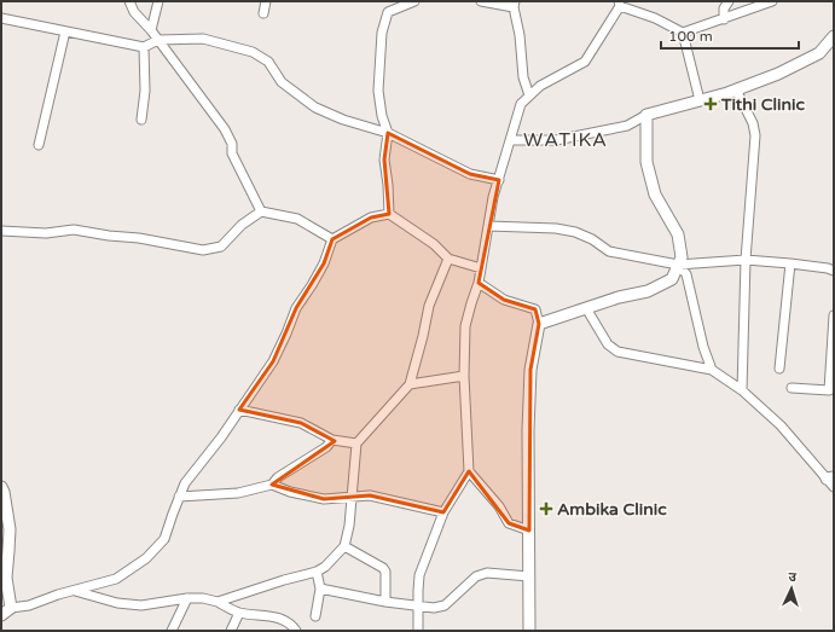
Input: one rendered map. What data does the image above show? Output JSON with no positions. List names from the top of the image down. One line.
{"districts":["WATIKA"],"places":{"health":["Tithi Clinic","Ambika Clinic"]},"scale_bar":"100 m","north":"top"}
